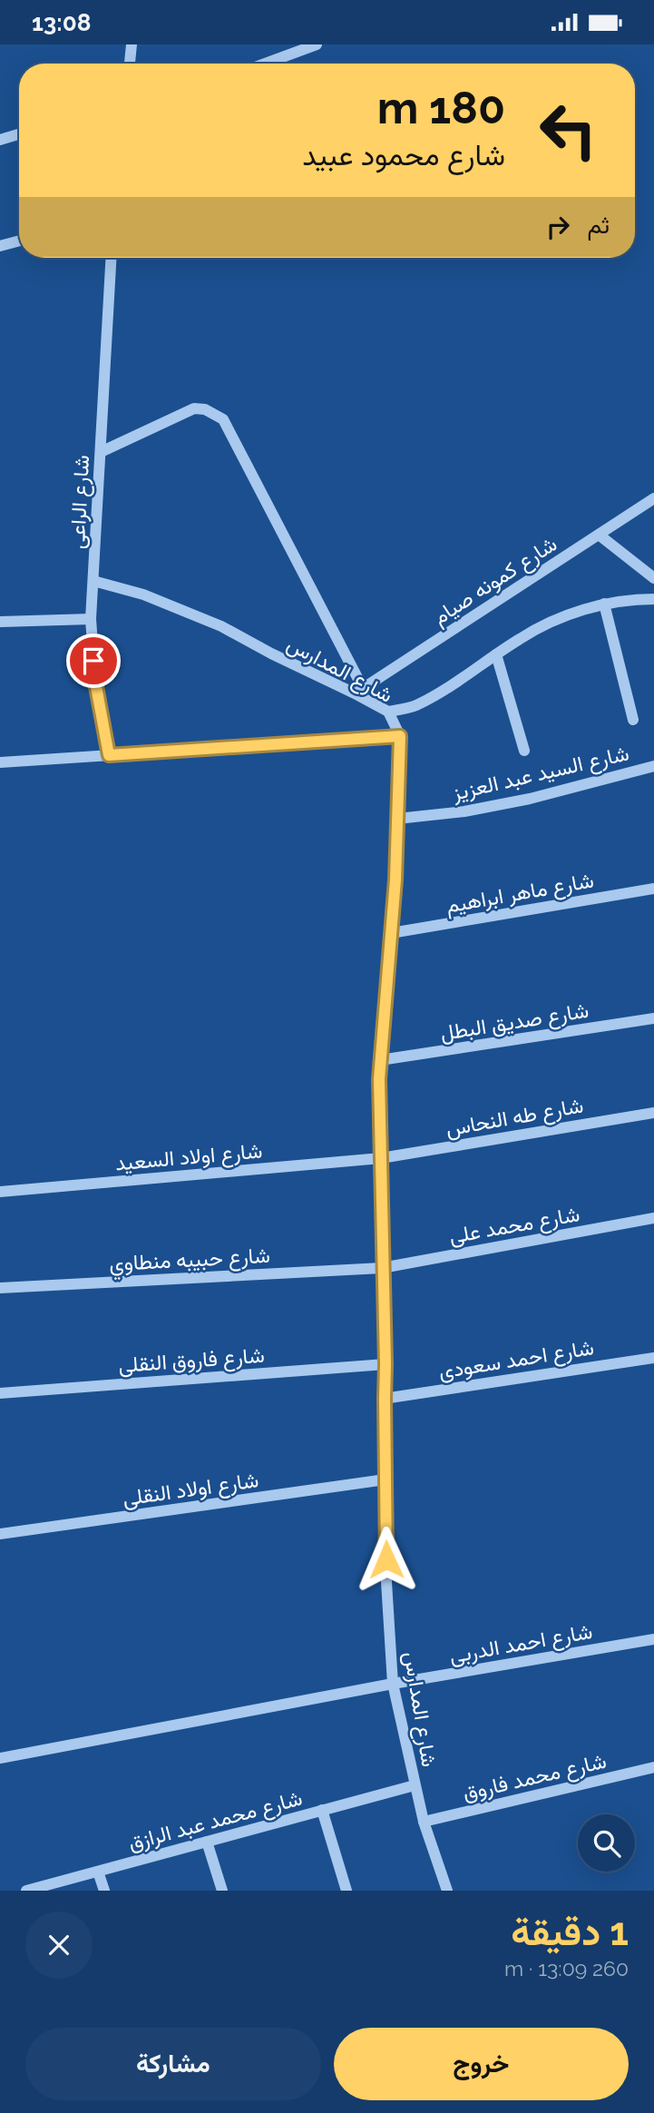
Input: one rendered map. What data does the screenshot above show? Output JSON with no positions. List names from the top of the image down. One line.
{"streets":{"street":["شارع الراعى","شارع كمونه صيام","شارع المدارس","شارع السيد عبد العزيز","شارع ماهر ابراهيم","شارع صديق البطل","شارع طه النحاس","شارع اولاد السعيد","شارع محمد على","شارع حبيبه منطاوي","شارع احمد سعودى","شارع فاروق النقلى","شارع اولاد النقلى","شارع احمد الدربى","شارع محمد فاروق","شارع محمد عبد الرازق"]},"crossings":[["شارع الراعى","شارع المدارس"],["شارع كمونه صيام","شارع المدارس"],["شارع المدارس","شارع السيد عبد العزيز"],["شارع المدارس","شارع ماهر ابراهيم"],["شارع المدارس","شارع صديق البطل"],["شارع المدارس","شارع طه النحاس"],["شارع المدارس","شارع اولاد السعيد"],["شارع المدارس","شارع محمد على"],["شارع المدارس","شارع حبيبه منطاوي"],["شارع المدارس","شارع احمد سعودى"],["شارع المدارس","شارع فاروق النقلى"],["شارع المدارس","شارع اولاد النقلى"],["شارع المدارس","شارع احمد الدربى"],["شارع المدارس","شارع محمد فاروق"],["شارع المدارس","شارع محمد عبد الرازق"],["شارع طه النحاس","شارع اولاد السعيد"],["شارع محمد على","شارع حبيبه منطاوي"]],"page":{"status":"13:08","turn":["180 m","شارع محمود عبيد"],"then":"ثم","heading":["1 دقيقة","260 m · 13:09"],"buttons":["خروج","مشاركة"]}}
